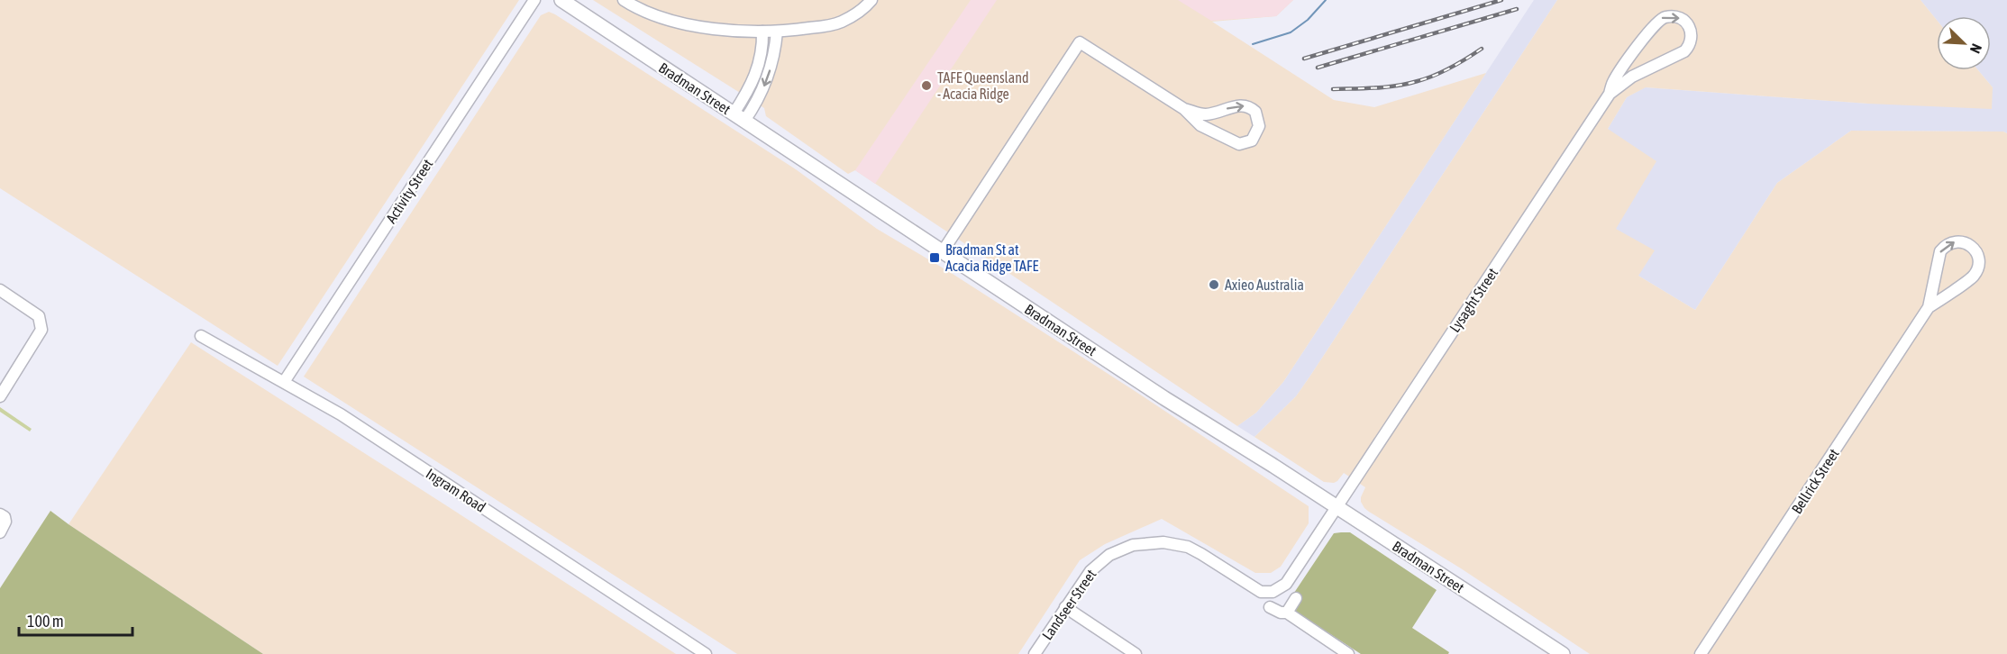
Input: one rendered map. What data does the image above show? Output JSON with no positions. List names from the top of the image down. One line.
{"streets":{"main road":["Bradman Street"],"street":["Activity Street","Lysaght Street","Bellrick Street","Ingram Road","Landseer Street"]},"crossings":[["Bradman Street","Lysaght Street"],["Bradman Street","Landseer Street"],["Activity Street","Ingram Road"],["Lysaght Street","Landseer Street"]],"places":{"other":["TAFE Queensland - Acacia Ridge","Axieo Australia"],"transit":["Bradman St at Acacia Ridge TAFE"]},"scale_bar":"100 m","north":"bottom right"}
